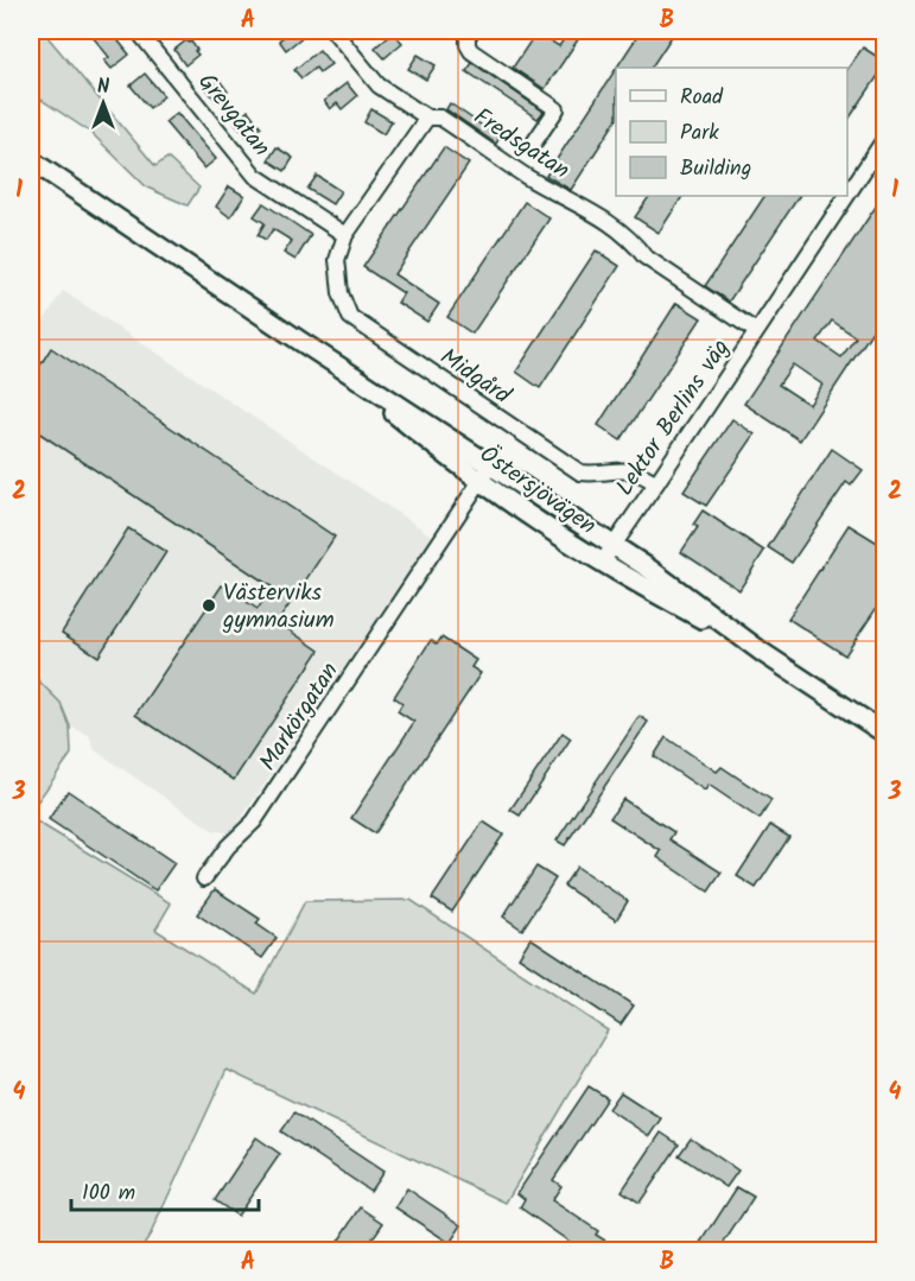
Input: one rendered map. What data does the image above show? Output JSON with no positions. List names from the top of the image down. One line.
{"streets":{"main road":["Östersjövägen"],"street":["Grevgatan","Fredsgatan","Midgård","Lektor Berlins väg","Markörgatan"]},"crossings":[["Grevgatan","Midgård"],["Fredsgatan","Lektor Berlins väg"],["Midgård","Lektor Berlins väg"],["Lektor Berlins väg","Östersjövägen"],["Östersjövägen","Markörgatan"]],"places":["Västerviks gymnasium"],"legend":["Road","Park","Building"],"scale_bar":"100 m","north":"top","grid":{"columns":["A","B"],"rows":["1","2","3","4"]}}
